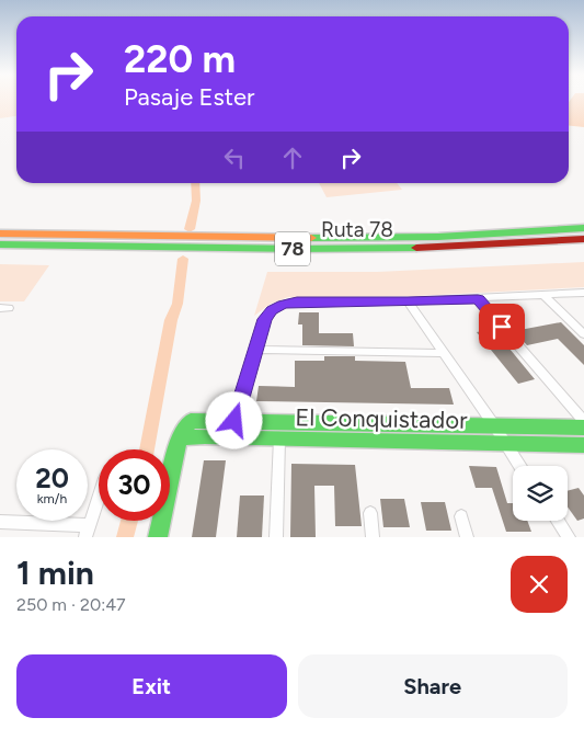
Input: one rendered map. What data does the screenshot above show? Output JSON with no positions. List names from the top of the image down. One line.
{"streets":{"main road":["Ruta 78","78","El Conquistador"]},"page":{"turn":["220 m","Pasaje Ester"],"speed":"20 km/h","limit":"30","heading":["1 min","250 m · 20:47"],"buttons":["Exit","Share"]}}
